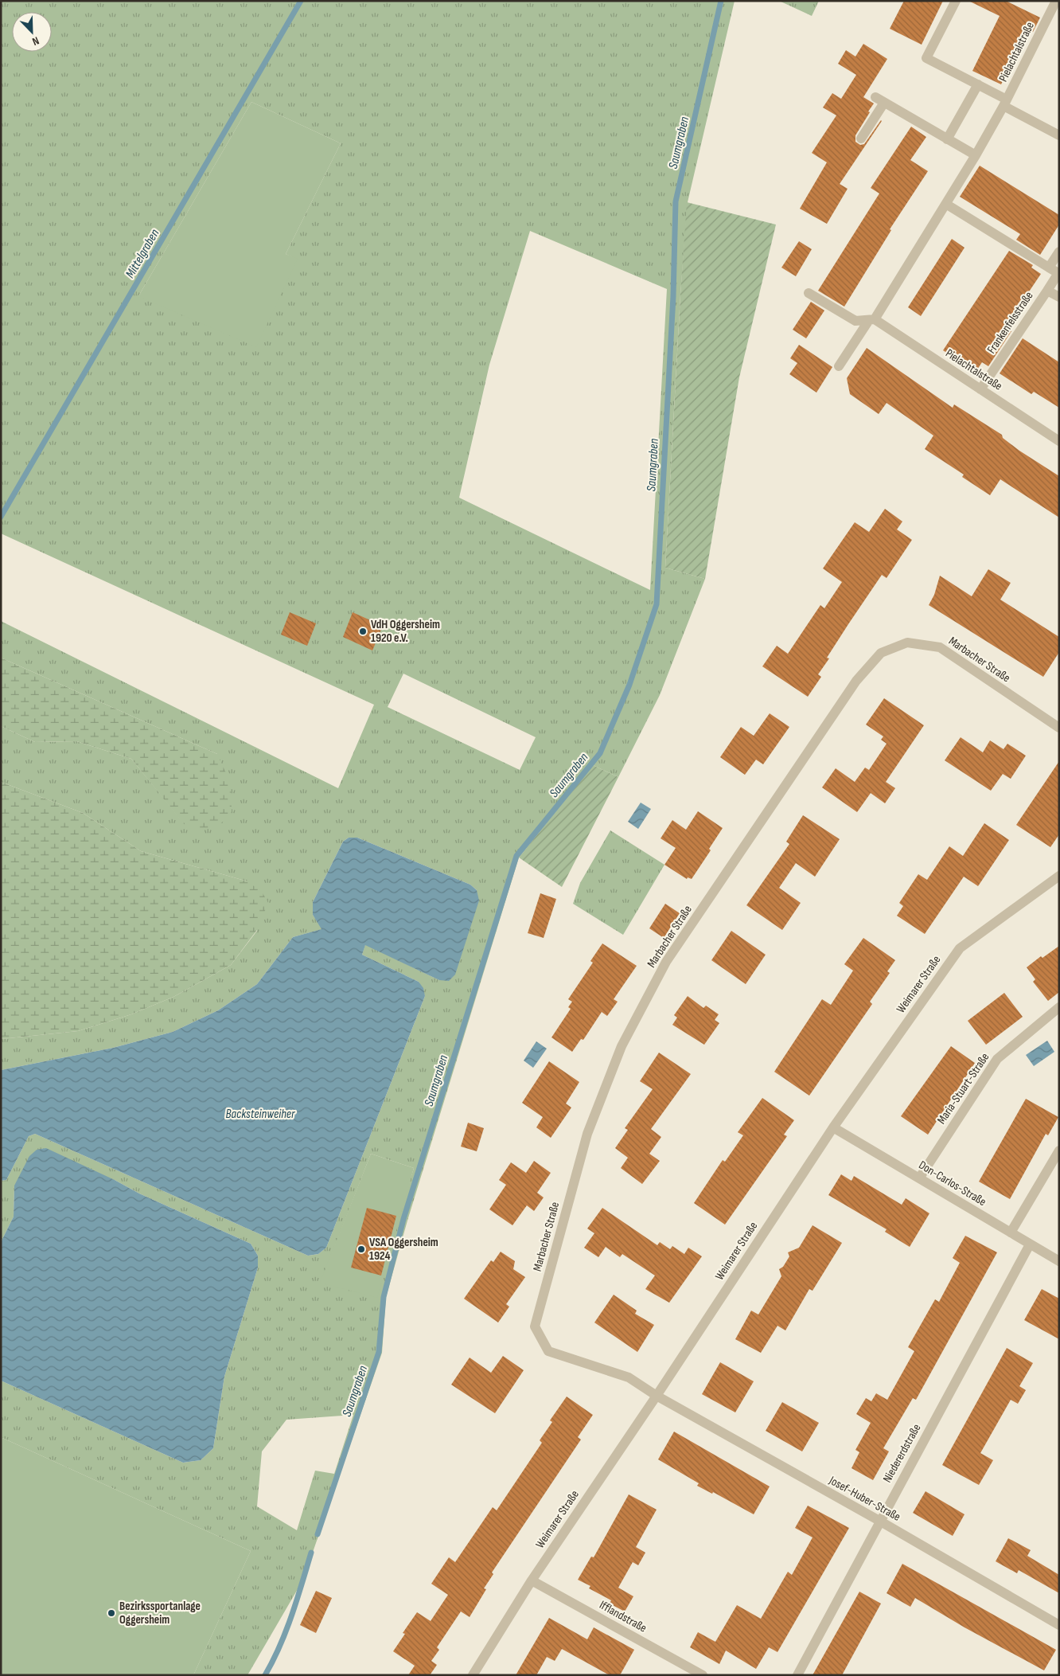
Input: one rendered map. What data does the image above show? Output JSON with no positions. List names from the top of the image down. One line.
{"streets":{"street":["Pielachtalstraße","Frankenfelsstraße","Marbacher Straße","Weimarer Straße","Maria-Stuart-Straße","Don-Carlos-Straße","Niedererdstraße","Josef-Huber-Straße","Ifflandstraße"]},"crossings":[["Pielachtalstraße","Frankenfelsstraße"],["Marbacher Straße","Weimarer Straße"],["Marbacher Straße","Josef-Huber-Straße"],["Weimarer Straße","Don-Carlos-Straße"],["Weimarer Straße","Josef-Huber-Straße"],["Weimarer Straße","Ifflandstraße"],["Maria-Stuart-Straße","Don-Carlos-Straße"],["Don-Carlos-Straße","Niedererdstraße"],["Niedererdstraße","Josef-Huber-Straße"]],"water":["Saumgraben","Mittelgraben","Backsteinweiher"],"places":["VdH Oggersheim 1920 e.V.","VSA Oggersheim 1924","Bezirkssportanlage Oggersheim"],"north":"bottom right"}
